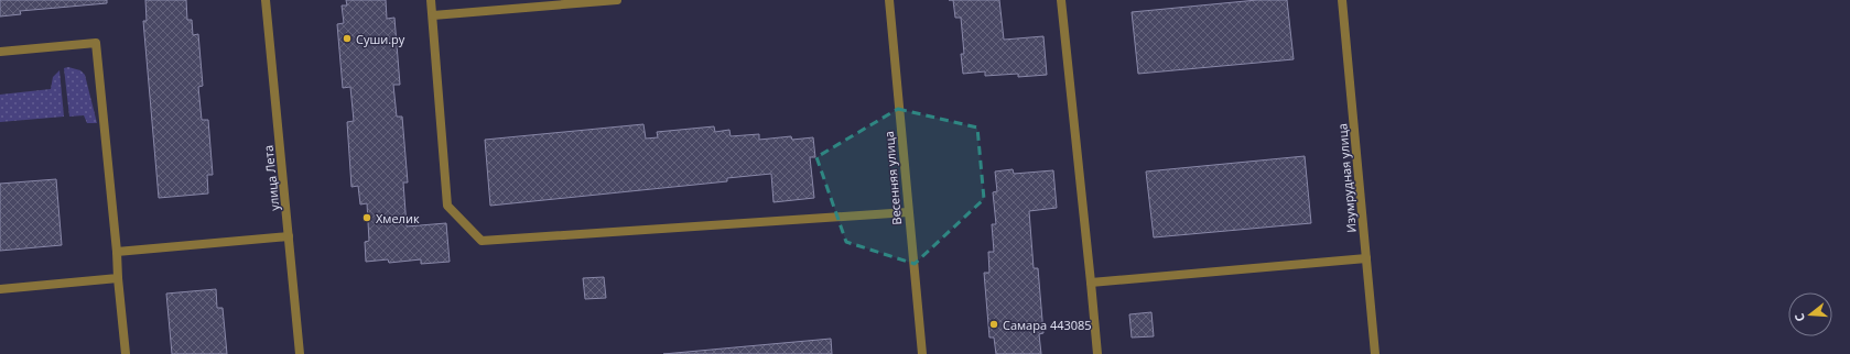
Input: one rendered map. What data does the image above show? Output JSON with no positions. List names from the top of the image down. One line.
{"streets":{"street":["улица Лета","Весенняя улица","Изумрудная улица"]},"places":["Суши.ру","Хмелик","Самара 443085"],"north":"left"}
